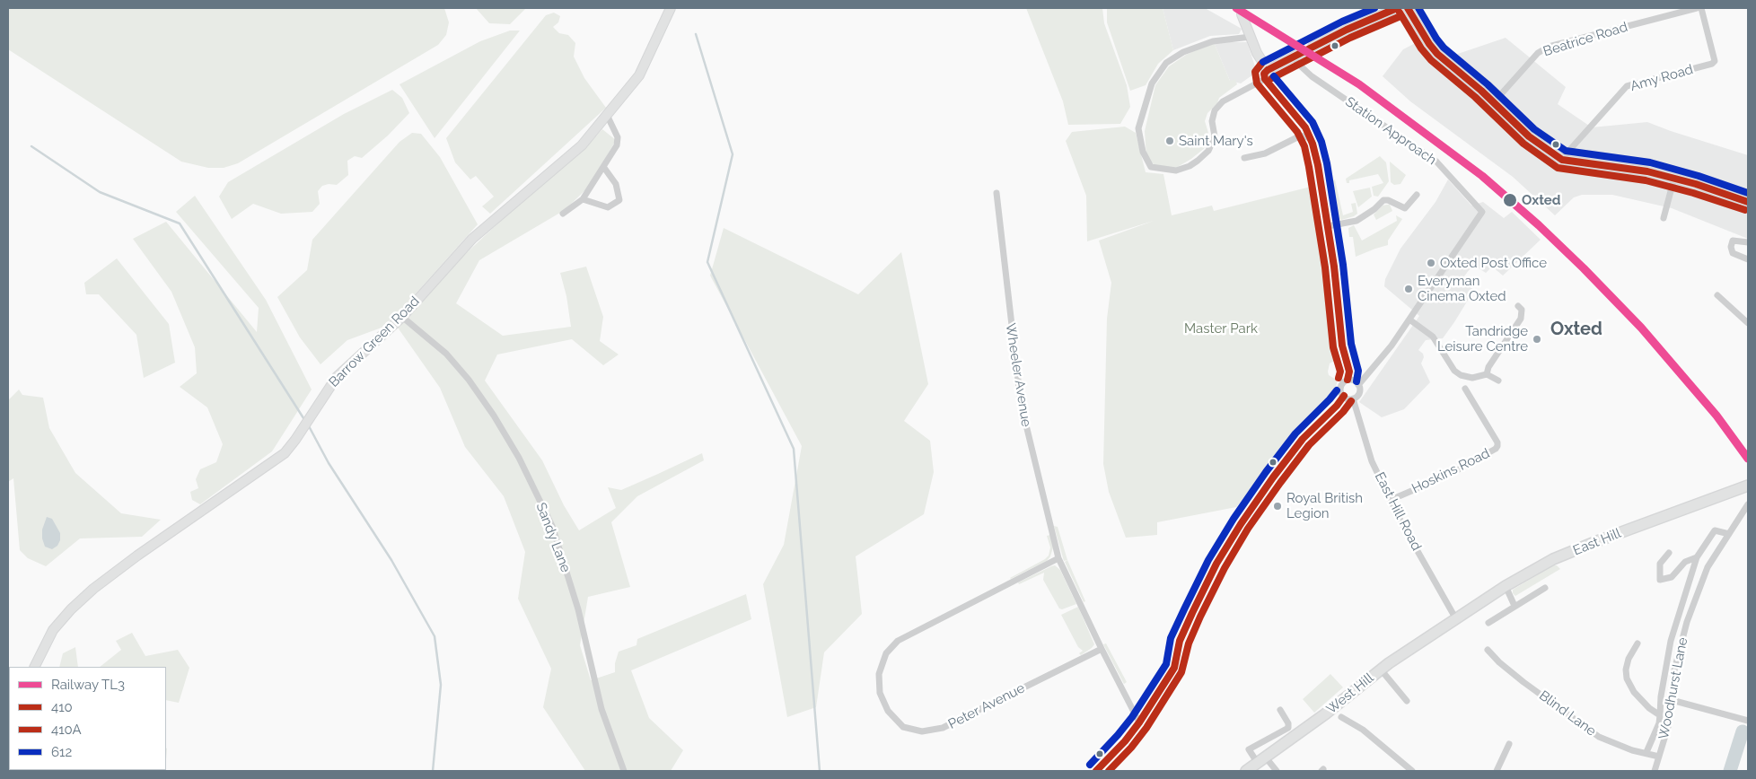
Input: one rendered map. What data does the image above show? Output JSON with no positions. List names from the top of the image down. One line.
{"streets":{"main road":["East Hill","West Hill"],"street":["Beatrice Road","Amy Road","Station Approach","Barrow Green Road","Wheeler Avenue","Hoskins Road","East Hill Road","Sandy Lane","Woodhurst Lane","Peter Avenue","Blind Lane"]},"crossings":[["Barrow Green Road","Sandy Lane"],["Wheeler Avenue","Peter Avenue"],["Hoskins Road","East Hill Road"],["East Hill Road","East Hill"],["East Hill Road","West Hill"],["East Hill","West Hill"],["Woodhurst Lane","Blind Lane"]],"districts":["Oxted"],"parks":["Master Park"],"places":["Saint Mary's","Oxted","Oxted Post Office","Everyman Cinema Oxted","Tandridge Leisure Centre","Royal British Legion"],"lines":["rail line TL3","transit line 410","transit line 612","transit line 410A"],"legend":["Railway TL3","410","410A","612"]}
